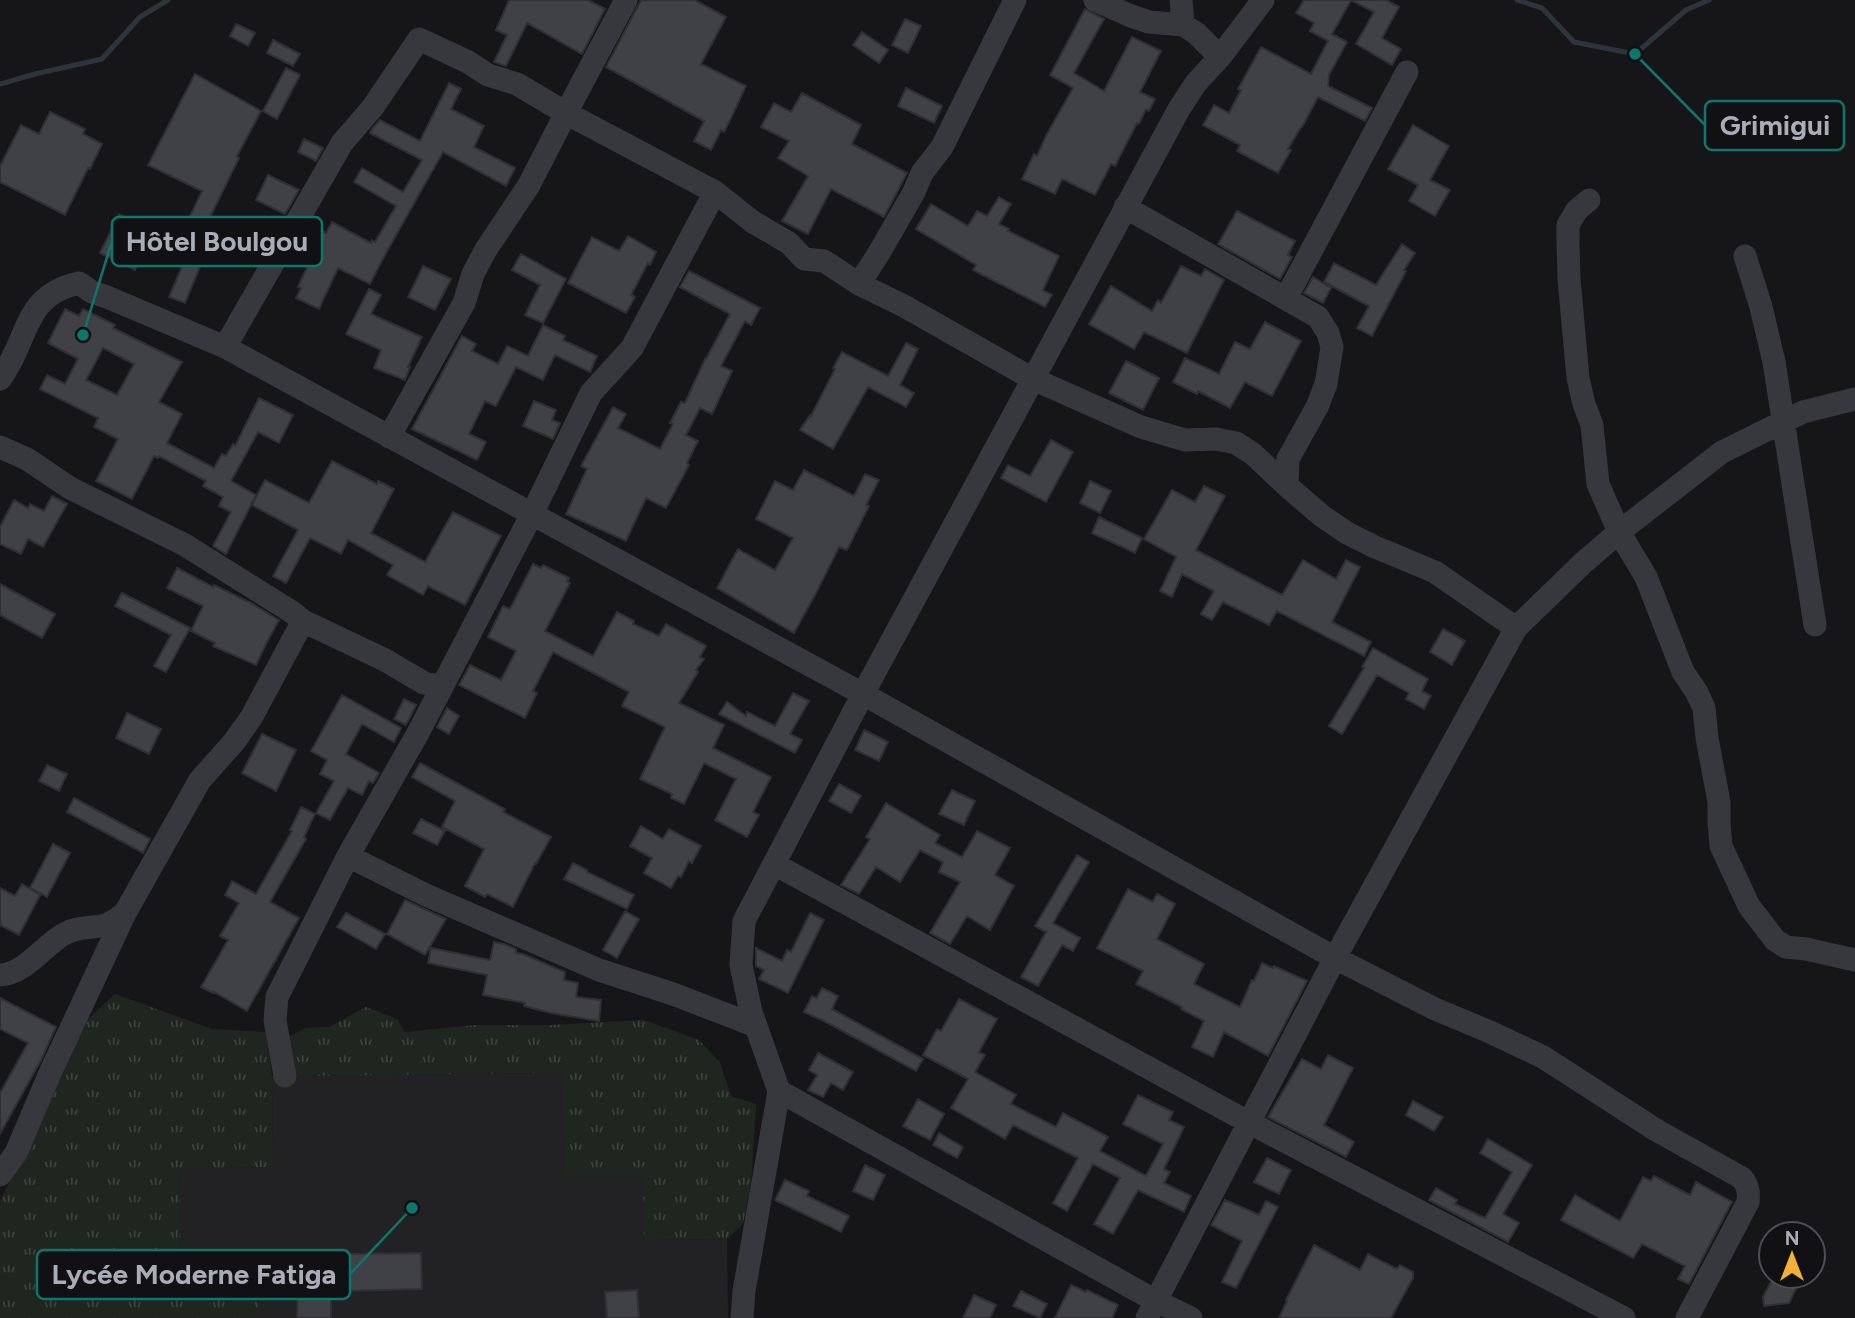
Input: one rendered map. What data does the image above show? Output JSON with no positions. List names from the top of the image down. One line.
{"places":["Grimigui","Hôtel Boulgou","Lycée Moderne Fatiga"],"north":"top"}
